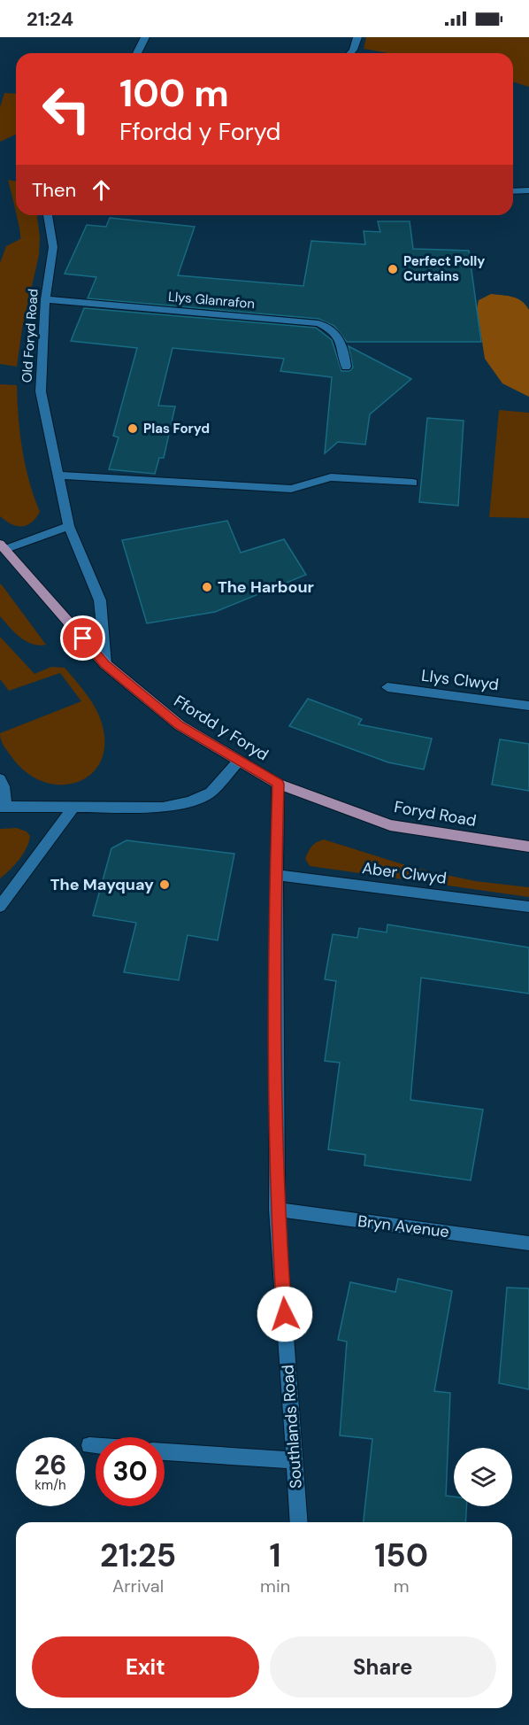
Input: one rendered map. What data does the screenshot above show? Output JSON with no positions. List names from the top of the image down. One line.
{"streets":{"main road":["Ffordd y Foryd","Foryd Road"],"street":["Llys Glanrafon","Old Foryd Road","Llys Clwyd","Aber Clwyd","Bryn Avenue","Southlands Road"]},"crossings":[["Llys Glanrafon","Old Foryd Road"],["Old Foryd Road","Ffordd y Foryd"],["Ffordd y Foryd","Foryd Road"],["Ffordd y Foryd","Southlands Road"],["Foryd Road","Southlands Road"],["Aber Clwyd","Southlands Road"],["Bryn Avenue","Southlands Road"]],"places":["Perfect Polly Curtains","Plas Foryd","The Harbour","The Mayquay"],"page":{"status":"21:24","turn":["100 m","Ffordd y Foryd"],"then":"Then","speed":"26 km/h","limit":"30","eta":["21:25","Arrival","1","min","150","m"],"buttons":["Exit","Share"]}}
